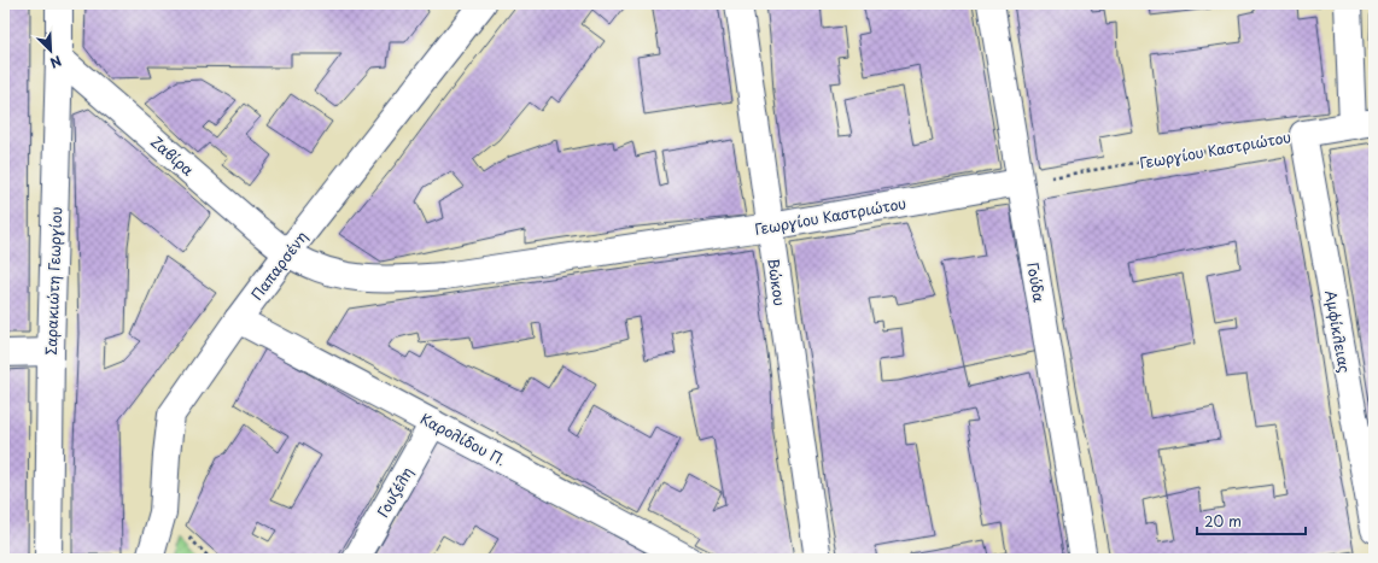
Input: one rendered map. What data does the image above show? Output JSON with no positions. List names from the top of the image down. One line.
{"streets":{"street":["Γεωργίου Καστριώτου","Ζαβίρα","Παπαρσένη","Σαρακιώτη Γεωργίου","Βώκου","Γούδα","Αμφίκλειας","Καρολίδου Π.","Γουζέλη"]},"crossings":[["Γεωργίου Καστριώτου","Ζαβίρα"],["Γεωργίου Καστριώτου","Παπαρσένη"],["Γεωργίου Καστριώτου","Βώκου"],["Γεωργίου Καστριώτου","Γούδα"],["Γεωργίου Καστριώτου","Αμφίκλειας"],["Ζαβίρα","Παπαρσένη"],["Ζαβίρα","Σαρακιώτη Γεωργίου"],["Παπαρσένη","Καρολίδου Π."],["Καρολίδου Π.","Γουζέλη"]],"scale_bar":"20 m","north":"bottom right"}
